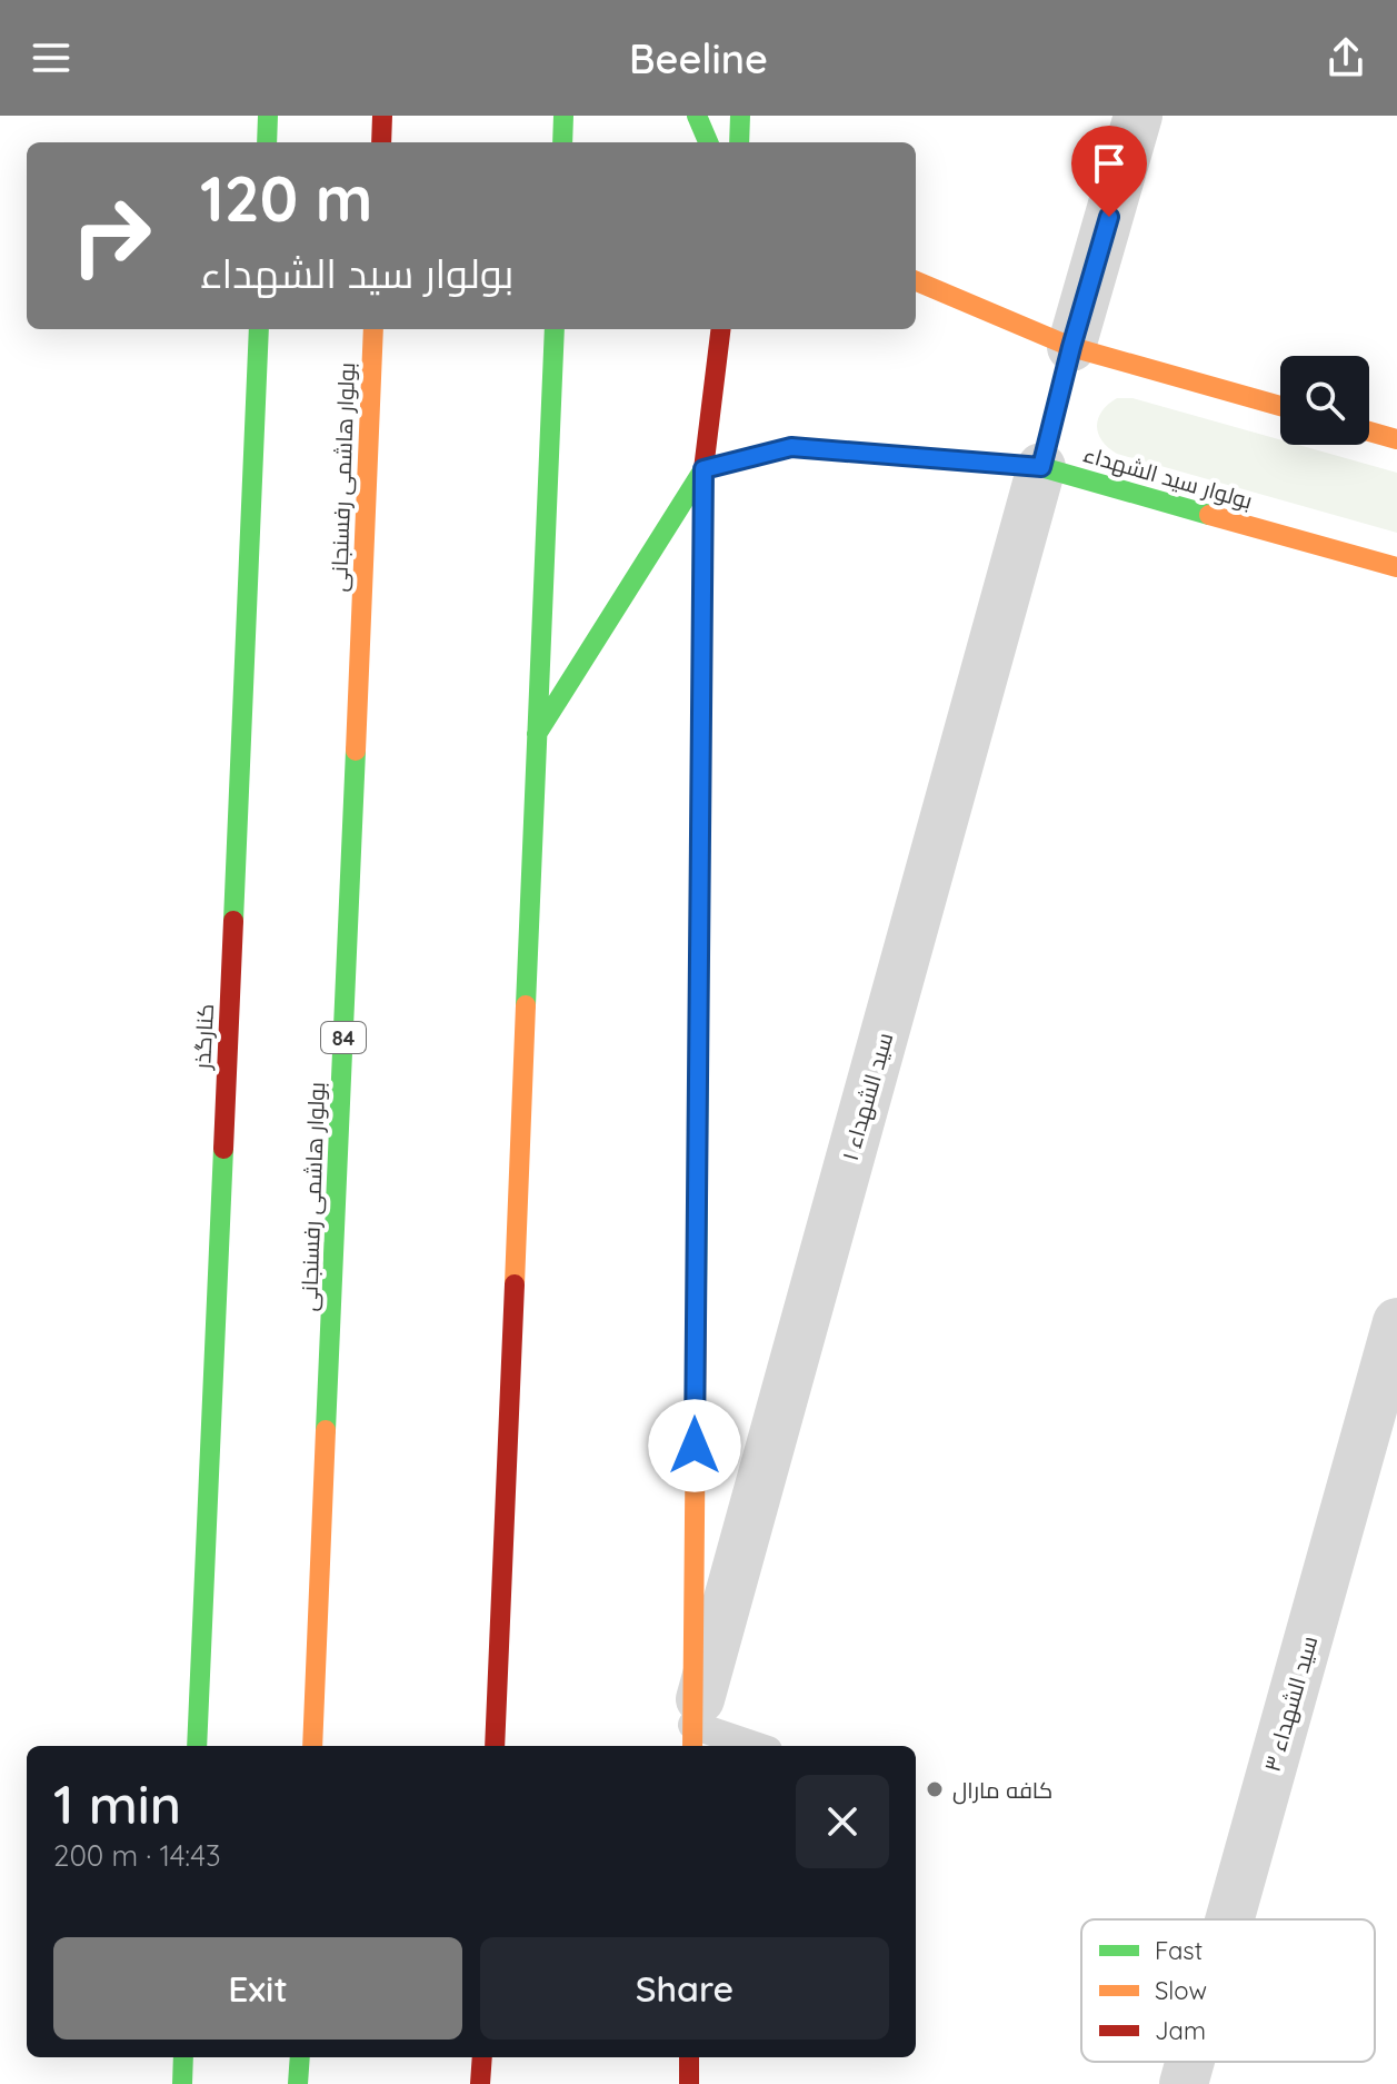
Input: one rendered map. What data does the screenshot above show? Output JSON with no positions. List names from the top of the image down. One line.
{"streets":{"main road":["بولوار هاشمی رفسنجانی","بولوار سید الشهداء","کنارگذر","84"],"street":["سید الشهداء ۱","سید الشهداء ۳"]},"crossings":[["بولوار سید الشهداء","سید الشهداء ۱"]],"places":["کافه مارال"],"legend":["Fast","Slow","Jam"],"page":{"header":"Beeline","turn":["120 m","بولوار سید الشهداء"],"heading":["1 min","200 m · 14:43"],"buttons":["Exit","Share"]}}
